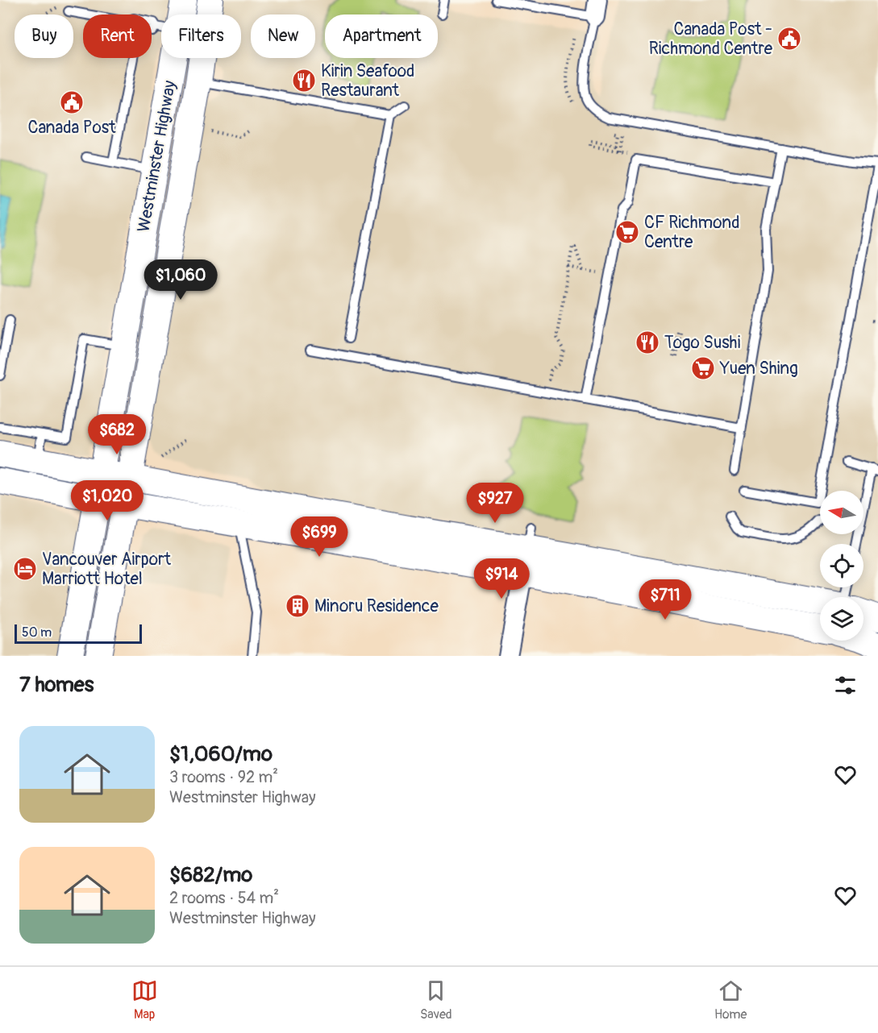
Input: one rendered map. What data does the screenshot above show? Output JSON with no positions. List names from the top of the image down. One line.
{"streets":{"street":["Westminster Highway"]},"places":{"public building":["Canada Post - Richmond Centre","Canada Post"],"restaurant":["Kirin Seafood Restaurant","Togo Sushi"],"supermarket":["CF Richmond Centre","Yuen Shing"],"hotel":["Vancouver Airport Marriott Hotel"],"building":["Minoru Residence"]},"scale_bar":"50 m","north":"left","page":{"chip":["Buy","Rent","Filters","New","Apartment"],"price":["$1,060","$682","$1,020","$927","$699","$914","$711"],"scale":"50 m","heading":"7 homes","list":[{"name":"$1,060/mo","note":"3 rooms · 92 m² · Westminster Highway"},{"name":"$682/mo","note":"2 rooms · 54 m² · Westminster Highway"}],"tabs":["Map","Saved","Home"]}}
